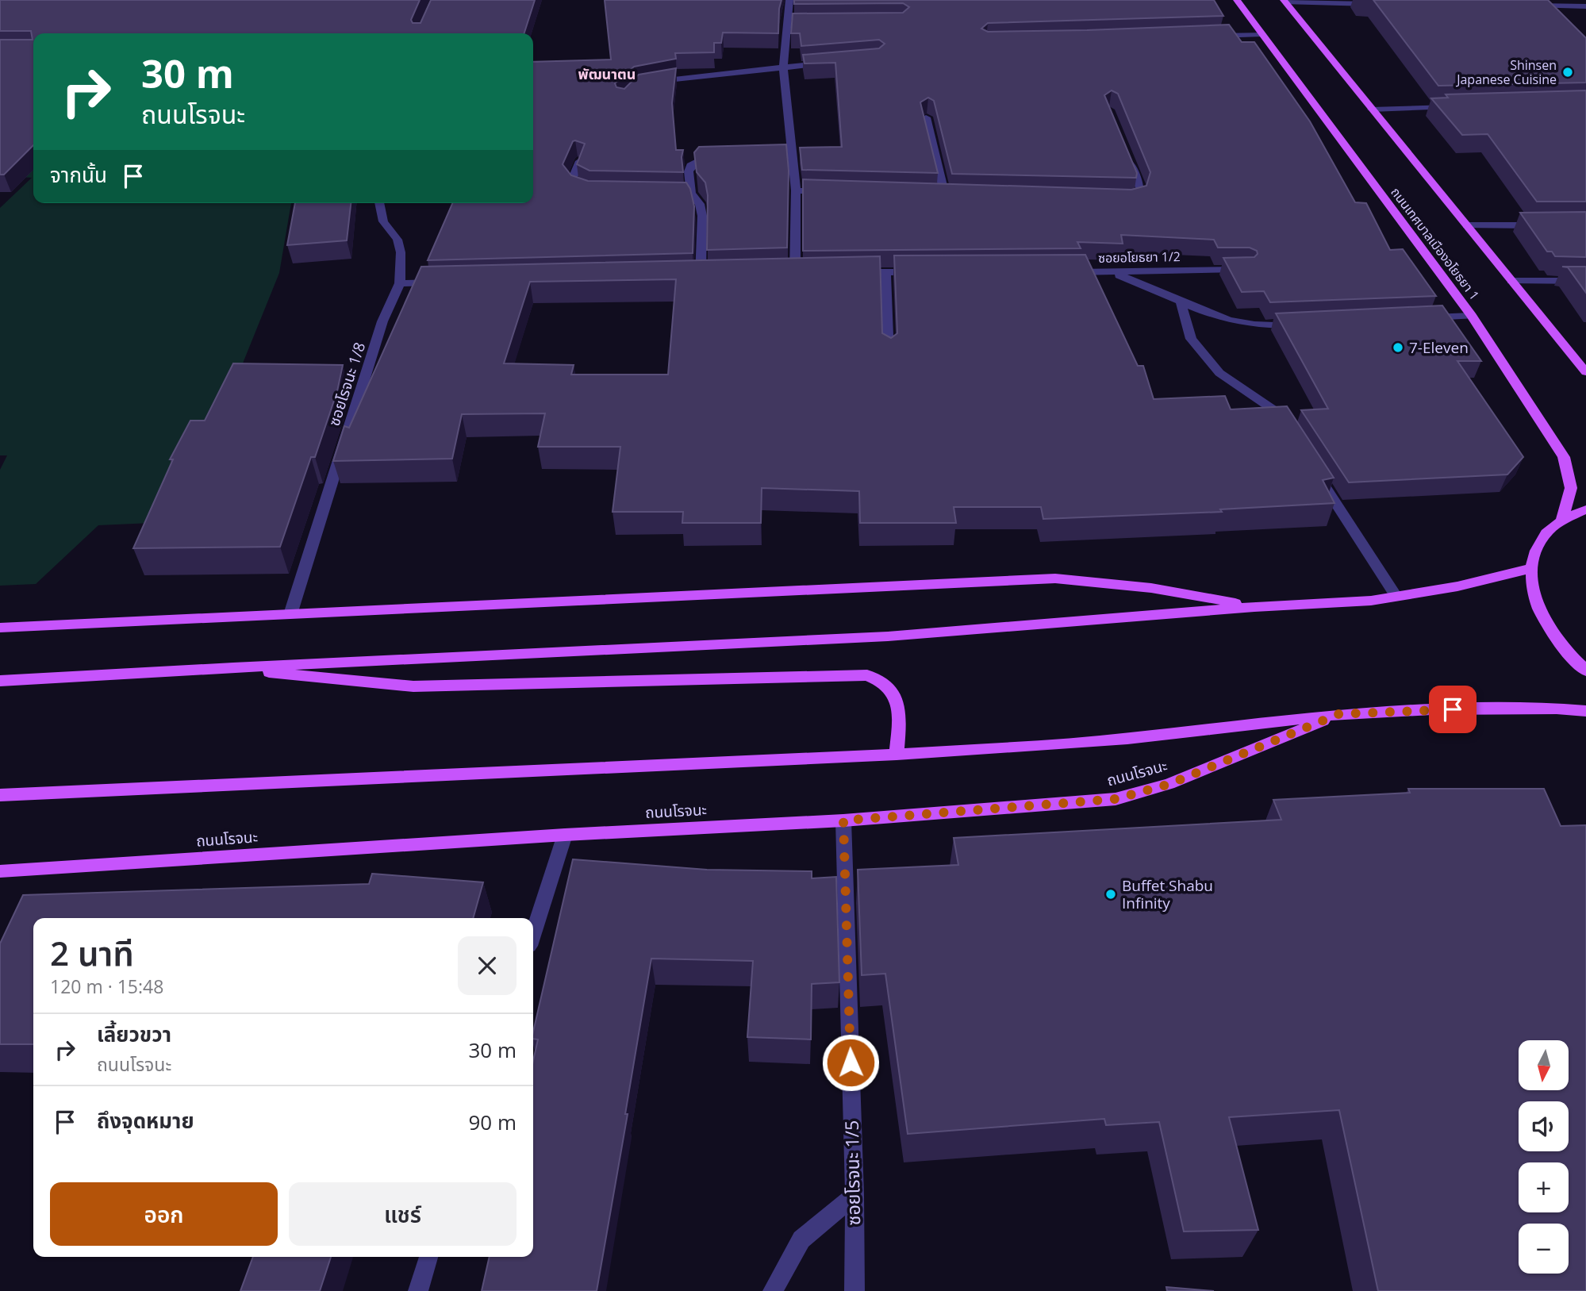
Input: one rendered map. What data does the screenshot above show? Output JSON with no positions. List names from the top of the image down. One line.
{"streets":{"main road":["ถนนเทศบาลเมืองอโยธยา 1","ถนนโรจนะ"],"street":["ซอยอโยธยา 1/2","ซอยโรจนะ 1/8","ซอยโรจนะ 1/5"]},"crossings":[["ถนนโรจนะ","ซอยโรจนะ 1/5"]],"districts":["พัฒนาตน"],"places":["Shinsen Japanese Cuisine","7-Eleven","Buffet Shabu Infinity"],"north":"bottom","page":{"turn":["30 m","ถนนโรจนะ"],"then":"จากนั้น","heading":["2 นาที","120 m · 15:48"],"list":[{"name":"เลี้ยวขวา","note":"ถนนโรจนะ","value":"30 m"},{"name":"ถึงจุดหมาย","value":"90 m"}],"map_buttons":["+","−"],"buttons":["ออก","แชร์"]}}
